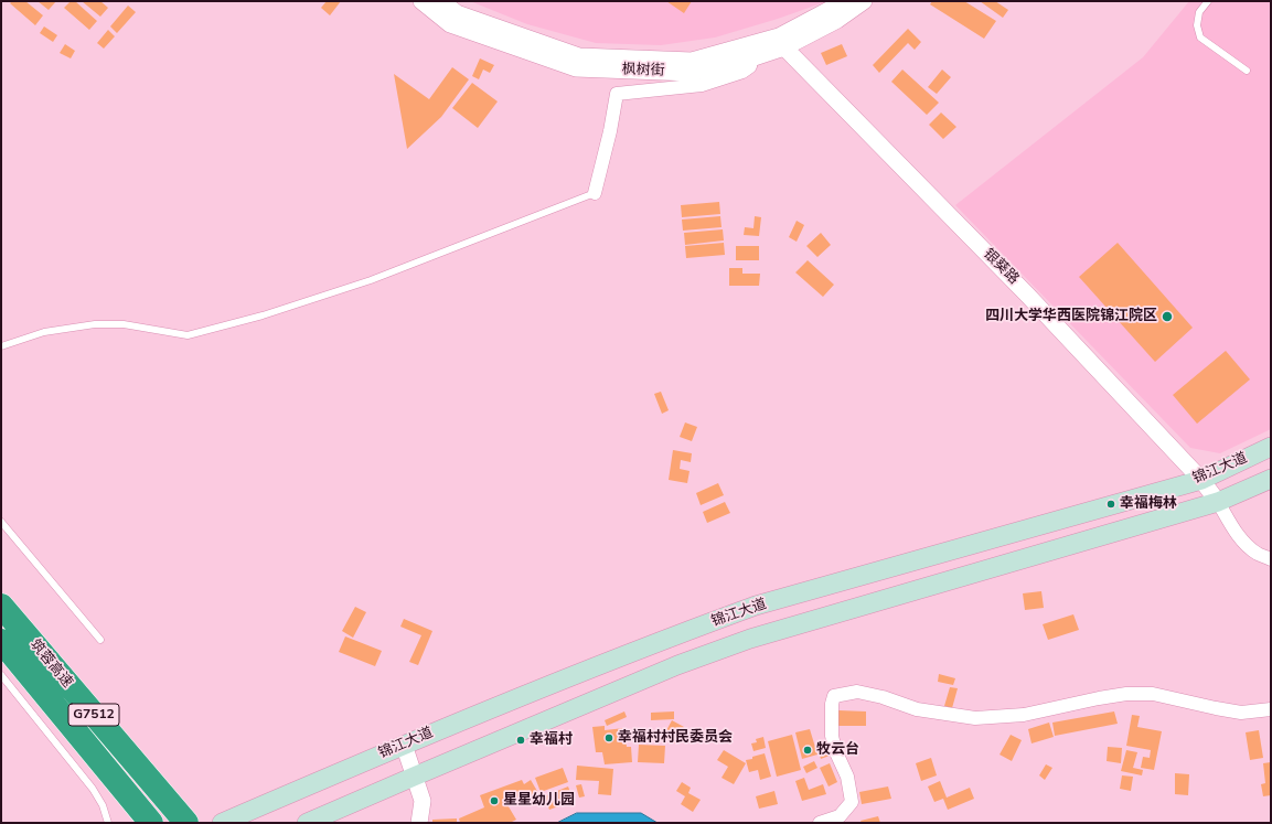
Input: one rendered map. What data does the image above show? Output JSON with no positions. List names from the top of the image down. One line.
{"streets":{"highway":["筑蓉高速","G7512"],"main road":["锦江大道"],"street":["枫树街","银葵路"]},"crossings":[["枫树街","银葵路"],["银葵路","锦江大道"]],"places":["四川大学华西医院锦江院区","幸福梅林","幸福村村民委员会","幸福村","牧云台","星星幼儿园"]}
